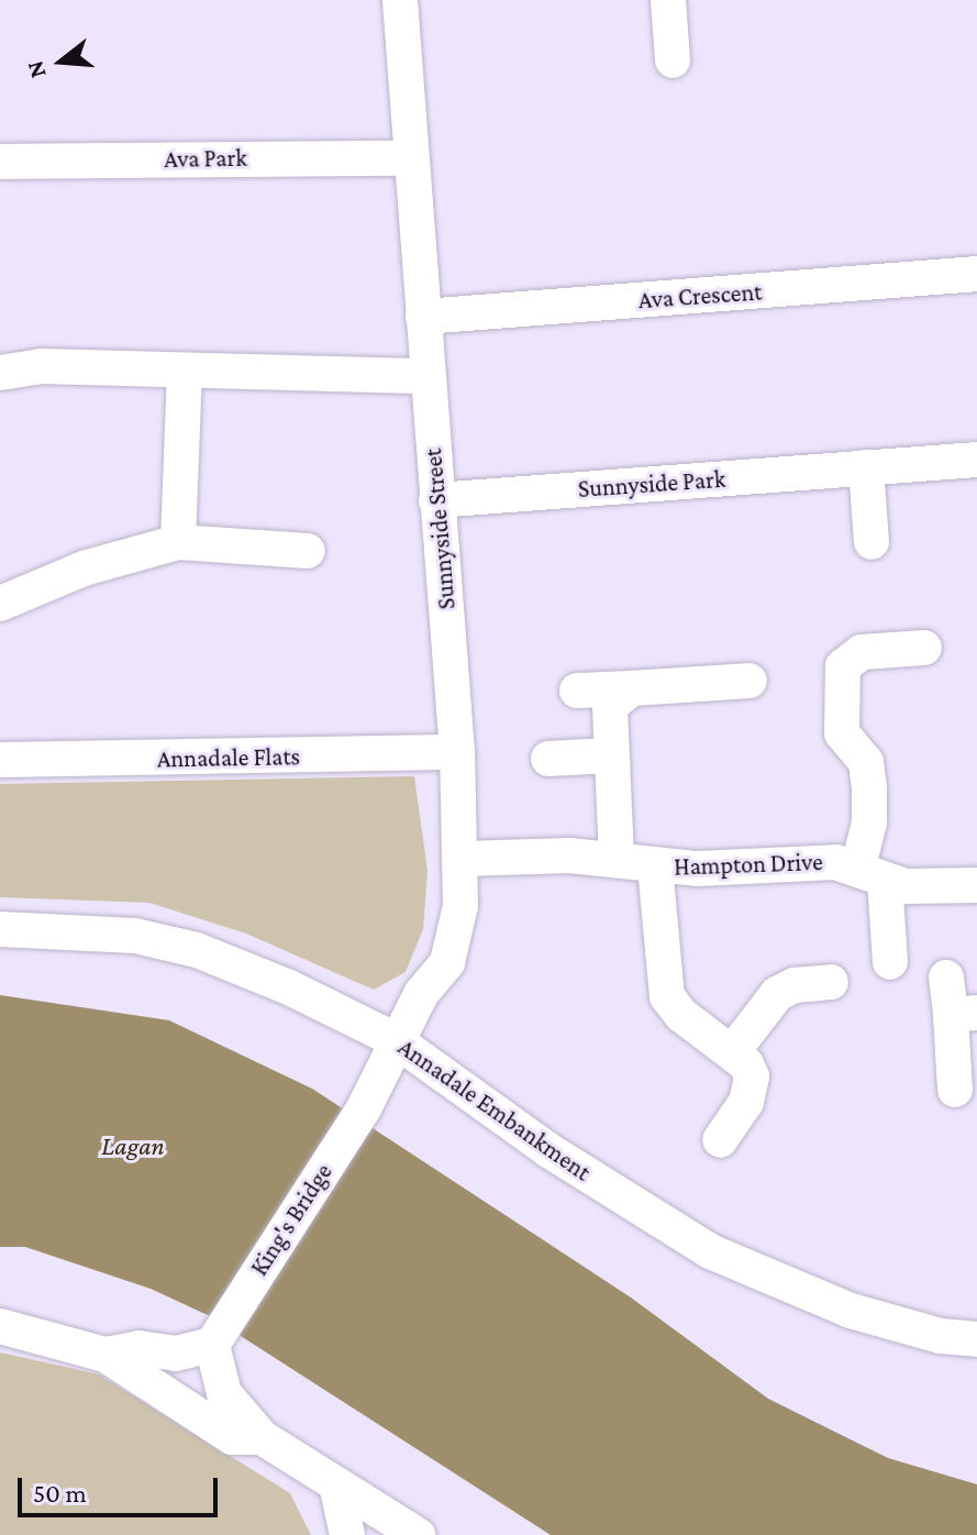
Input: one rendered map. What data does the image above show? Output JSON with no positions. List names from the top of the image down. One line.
{"streets":{"street":["Ava Park","Ava Crescent","Sunnyside Park","Sunnyside Street","Annadale Flats","Hampton Drive","Annadale Embankment","King's Bridge"]},"crossings":[["Ava Park","Sunnyside Street"],["Ava Crescent","Sunnyside Street"],["Sunnyside Park","Sunnyside Street"],["Sunnyside Street","Annadale Flats"],["Sunnyside Street","Hampton Drive"],["Sunnyside Street","Annadale Embankment"],["Sunnyside Street","King's Bridge"],["Annadale Embankment","King's Bridge"]],"water":["Lagan"],"scale_bar":"50 m","north":"left"}
